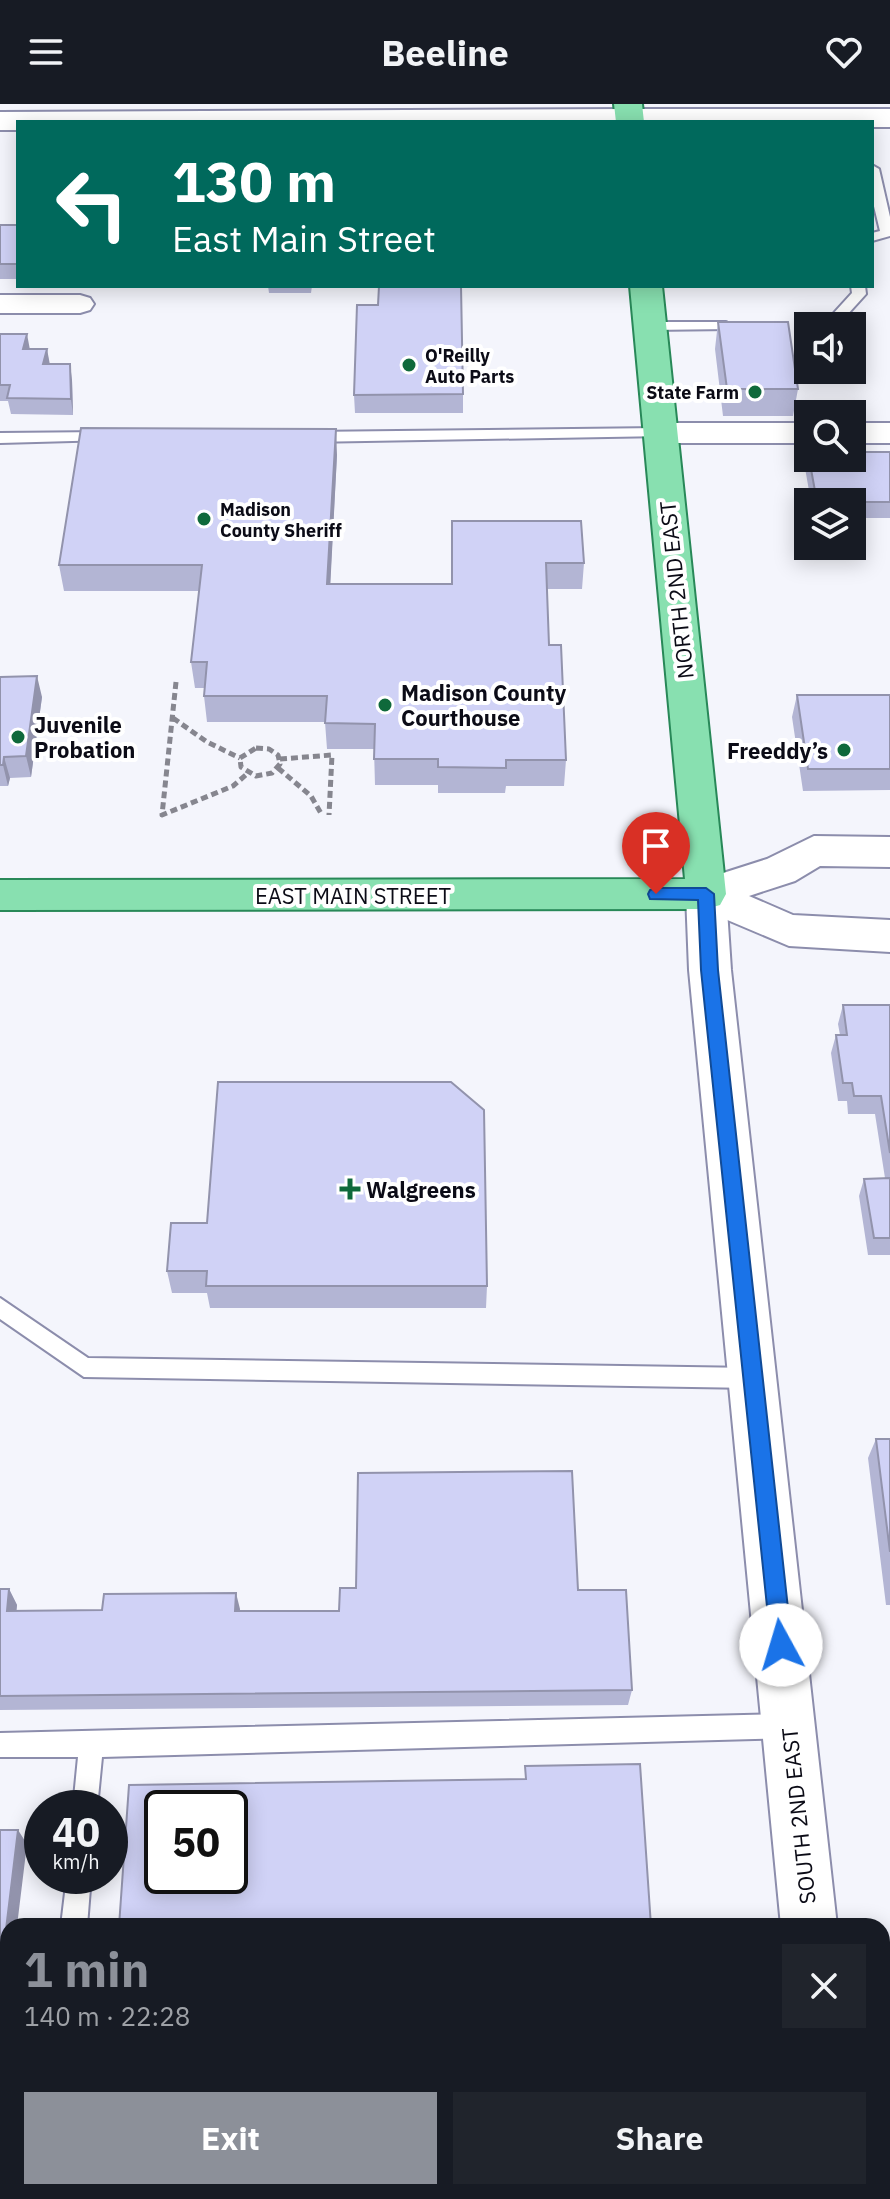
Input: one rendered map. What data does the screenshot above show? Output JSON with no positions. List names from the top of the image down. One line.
{"streets":{"main road":["NORTH 2ND EAST","EAST MAIN STREET","SOUTH 2ND EAST"]},"crossings":[["NORTH 2ND EAST","EAST MAIN STREET"],["NORTH 2ND EAST","SOUTH 2ND EAST"],["EAST MAIN STREET","SOUTH 2ND EAST"]],"places":{"other":["O'Reilly Auto Parts","State Farm","Madison County Sheriff","Madison County Courthouse","Juvenile Probation","Freeddy’s"],"health":["Walgreens"]},"page":{"header":"Beeline","turn":["130 m","East Main Street"],"speed":"40 km/h","limit":"50","heading":["1 min","140 m · 22:28"],"buttons":["Exit","Share"]}}
